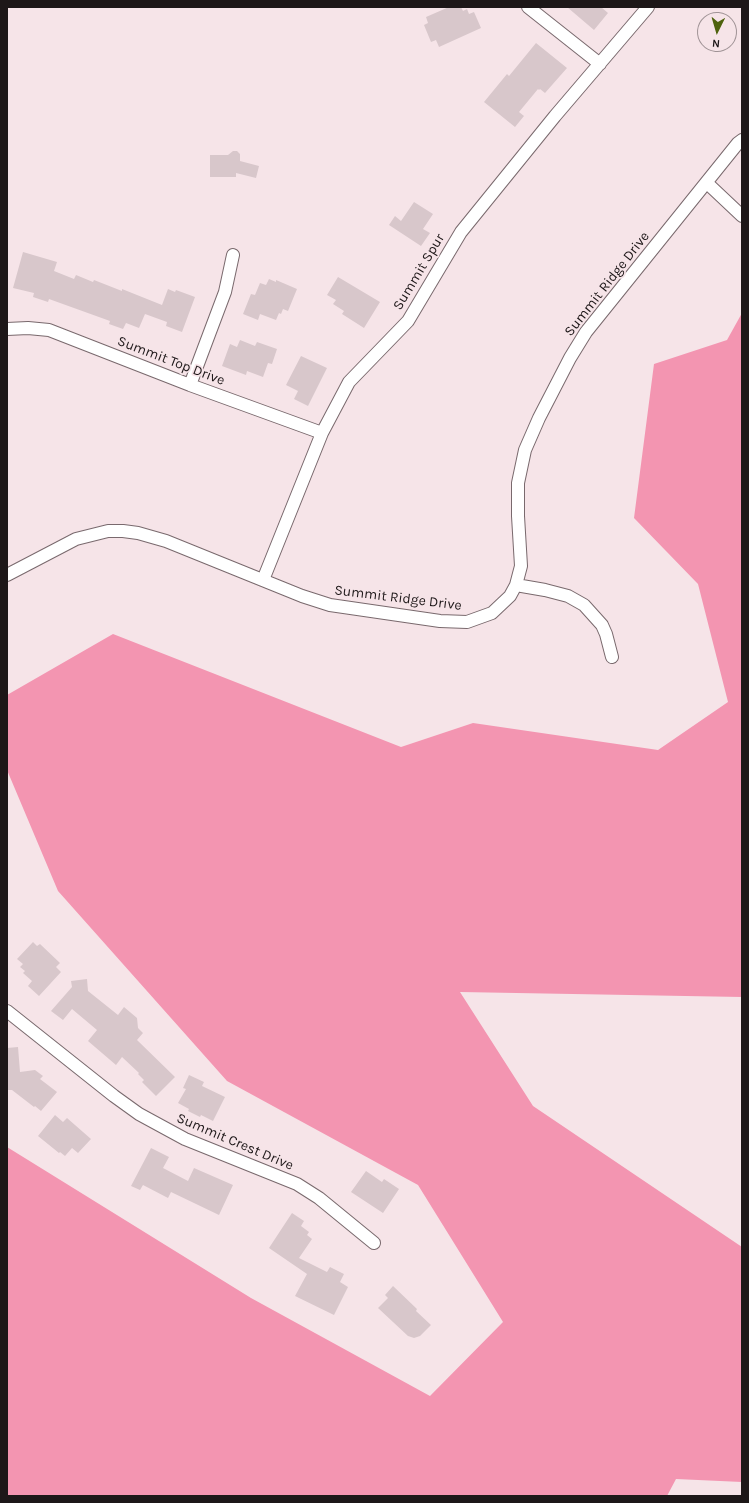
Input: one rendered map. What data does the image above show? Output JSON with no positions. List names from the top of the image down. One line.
{"streets":{"street":["Summit Spur","Summit Ridge Drive","Summit Top Drive","Summit Crest Drive"]},"crossings":[["Summit Spur","Summit Ridge Drive"],["Summit Spur","Summit Top Drive"]],"north":"bottom"}
